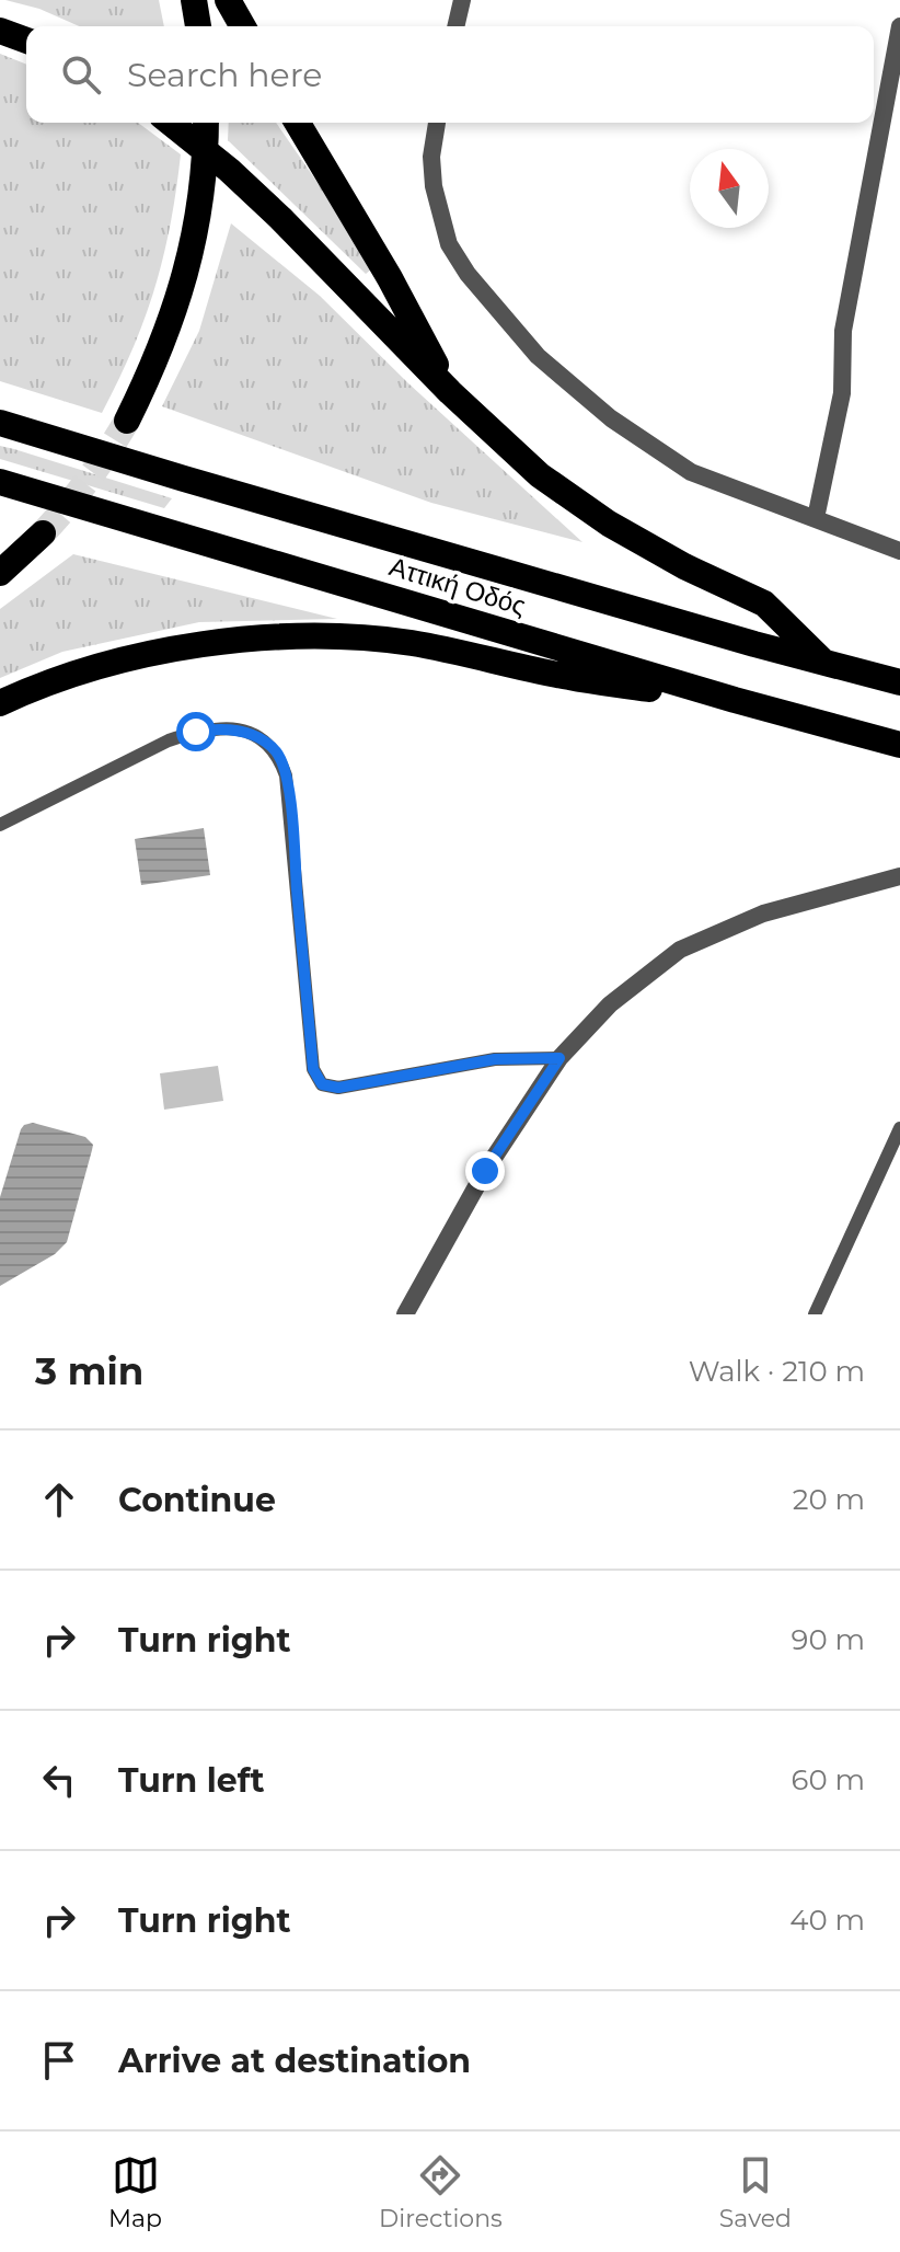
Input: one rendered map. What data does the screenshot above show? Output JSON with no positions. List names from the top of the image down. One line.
{"streets":{"highway":["Αττική Οδός"]},"north":"top","page":{"search":"Search here","heading":["3 min","Walk · 210 m"],"list":[["Continue","20 m"],["Turn right","90 m"],["Turn left","60 m"],["Turn right","40 m"],"Arrive at destination"],"nav":["Map","Directions","Saved"]}}
